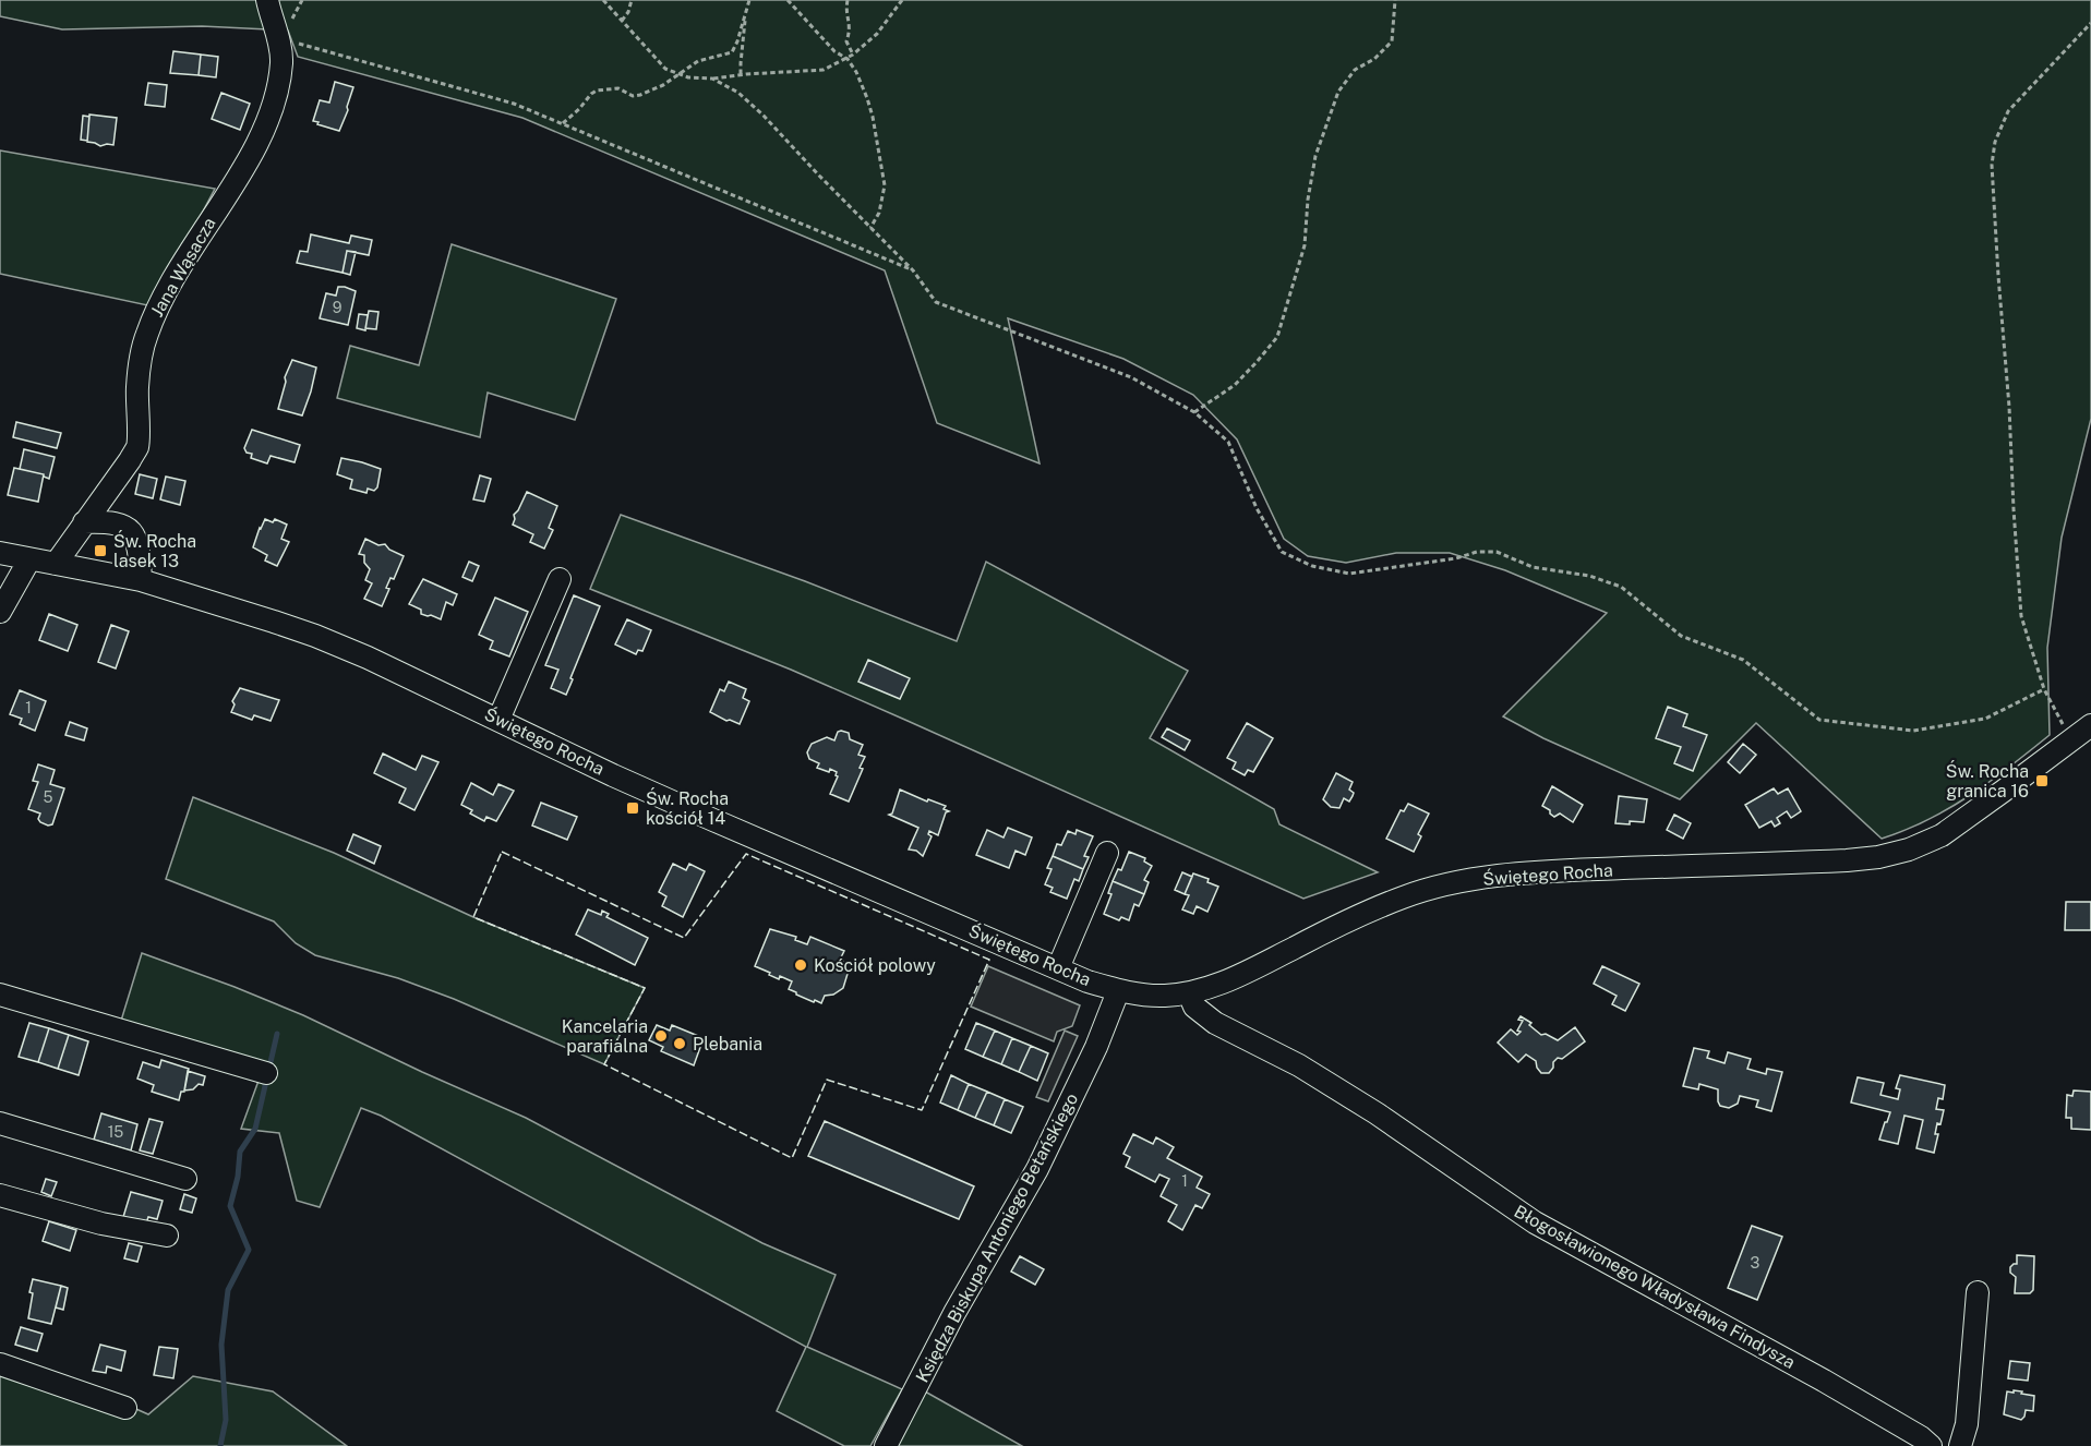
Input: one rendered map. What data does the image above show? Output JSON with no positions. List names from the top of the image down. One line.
{"streets":{"street":["Jana Wąsacza","Świętego Rocha","Księdza Biskupa Antoniego Betańskiego","Błogosławionego Władysława Findysza"]},"crossings":[["Jana Wąsacza","Świętego Rocha"],["Świętego Rocha","Księdza Biskupa Antoniego Betańskiego"],["Świętego Rocha","Błogosławionego Władysława Findysza"]],"places":{"transit":["Św. Rocha lasek 13","Św. Rocha granica 16","Św. Rocha kościół 14"],"other":["Kościół polowy","Kancelaria parafialna","Plebania"]},"house_numbers":["9","1","5","15","1","3"]}
